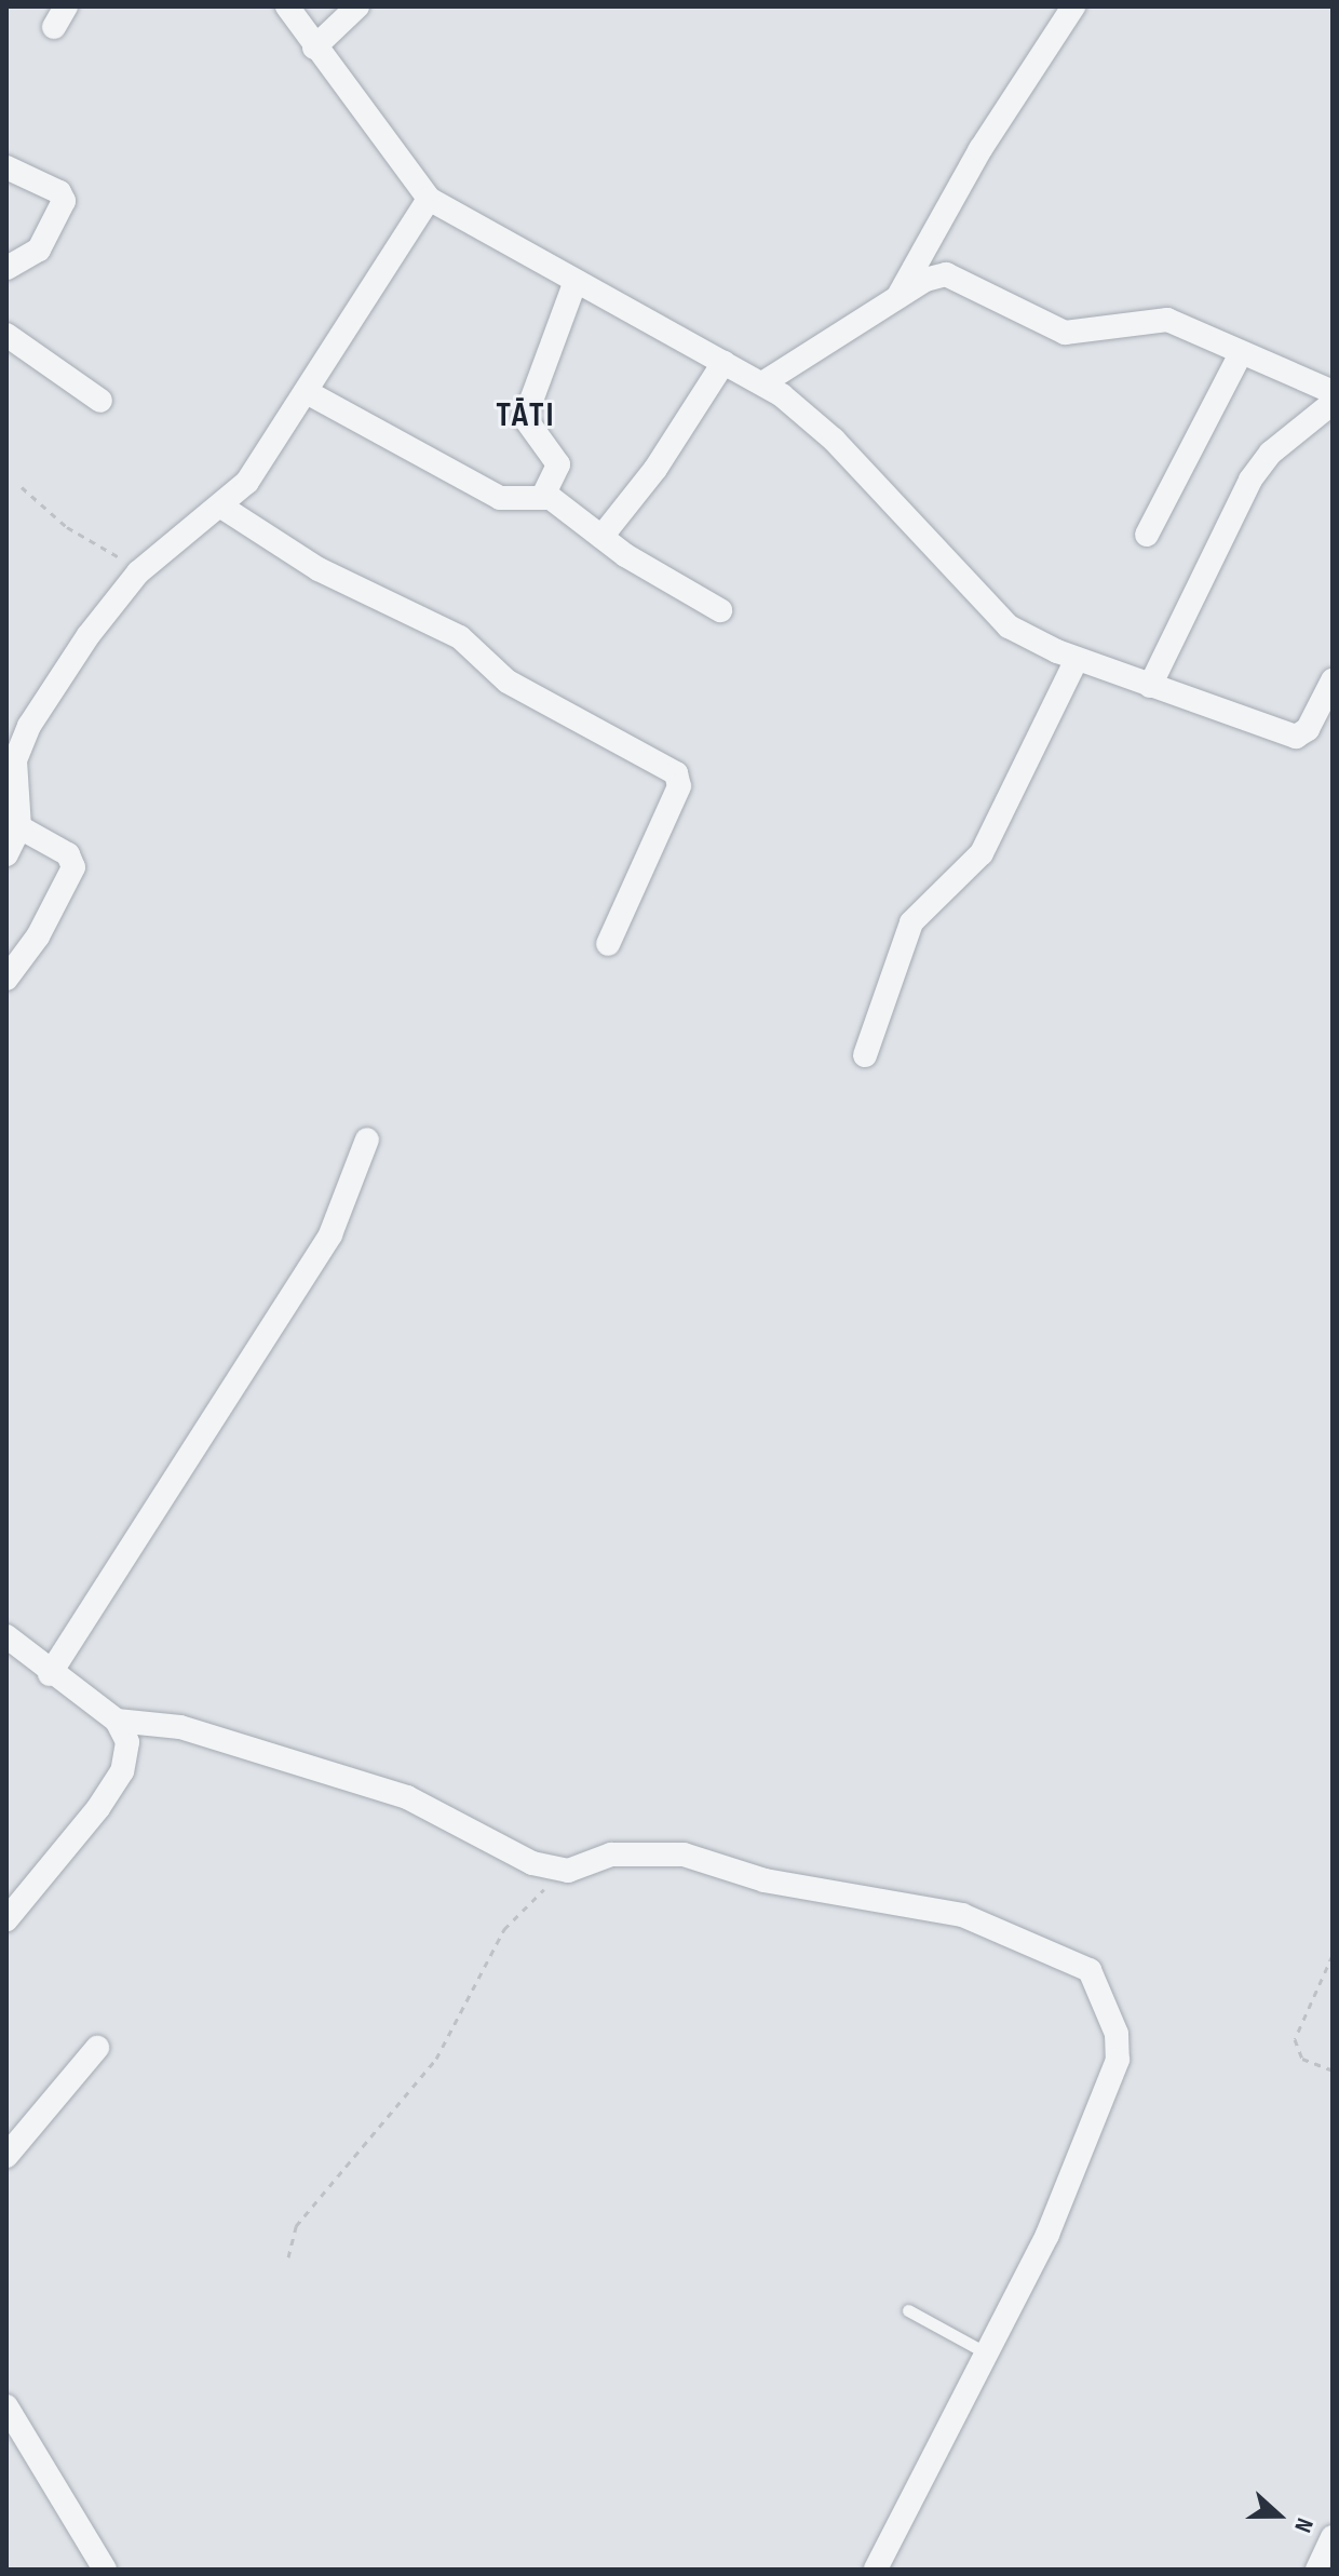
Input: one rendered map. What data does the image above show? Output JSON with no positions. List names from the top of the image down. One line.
{"districts":["TĀTI"],"north":"right"}
